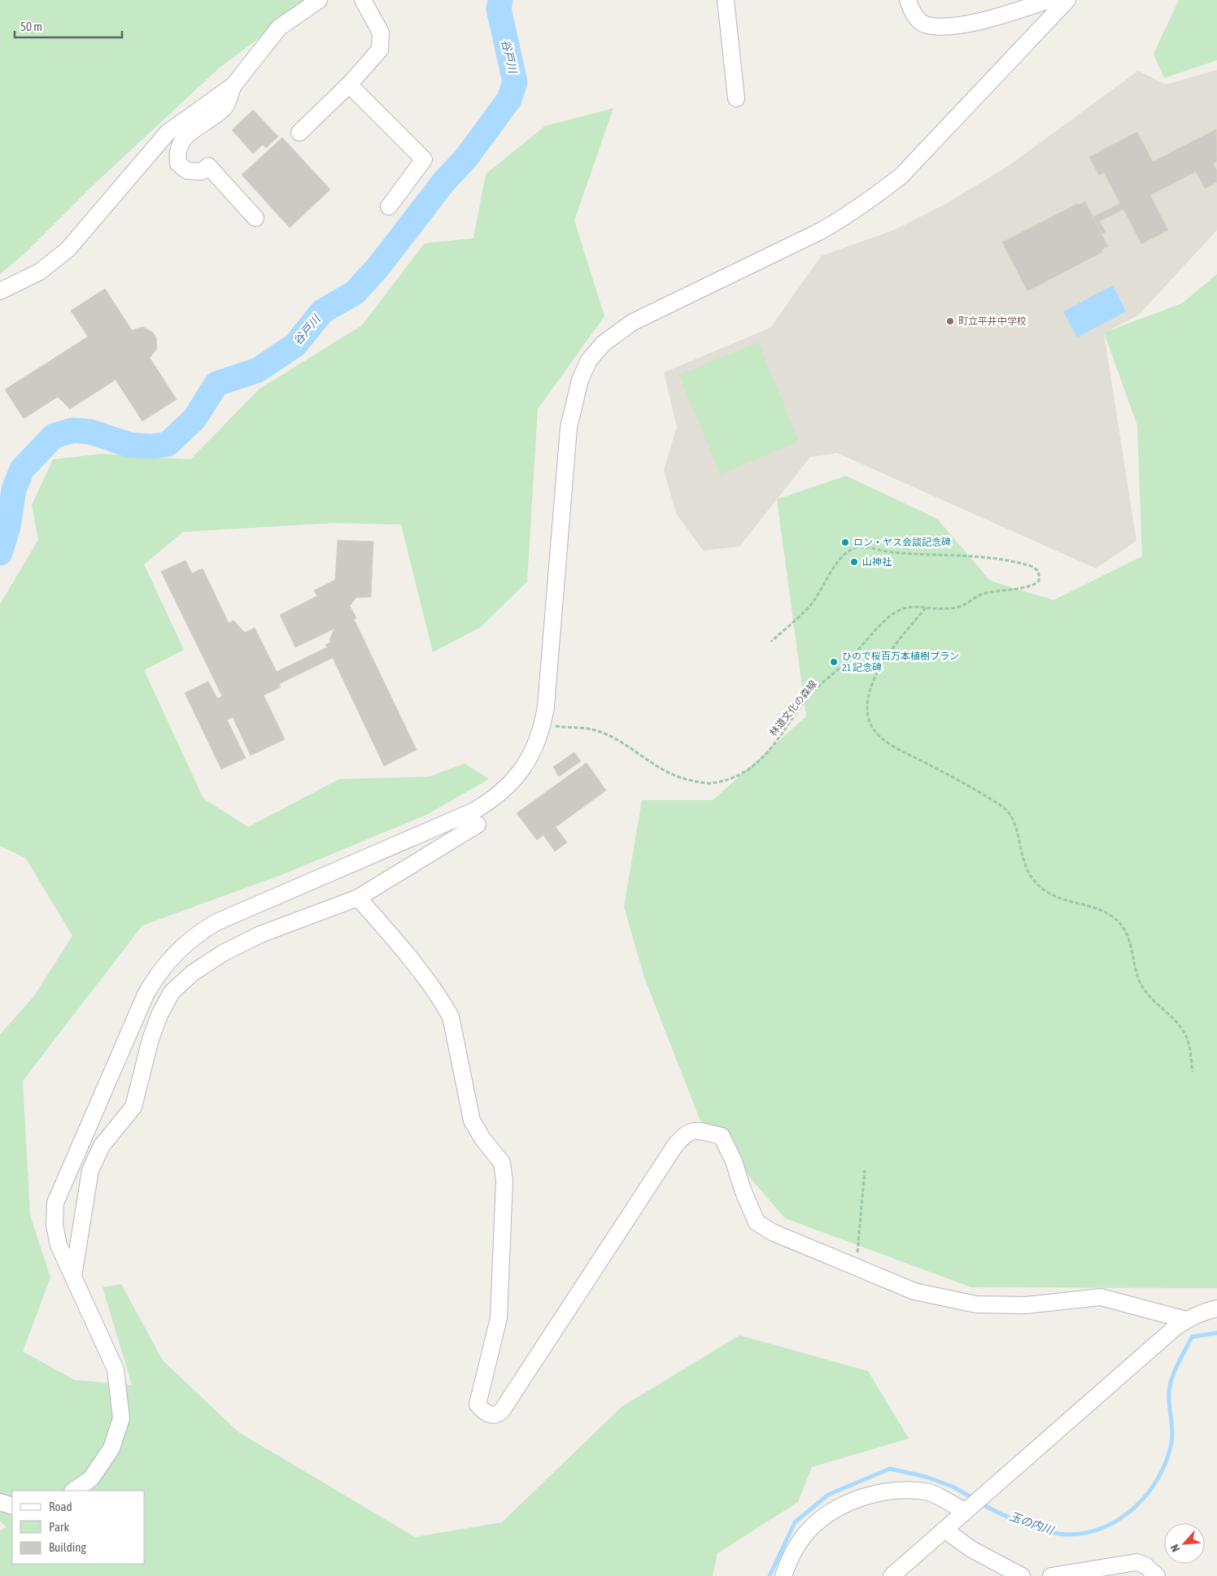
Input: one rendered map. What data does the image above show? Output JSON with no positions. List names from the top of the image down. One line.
{"streets":{"path":["林道文化の森線"]},"water":["谷戸川","玉の内川"],"places":["町立平井中学校","ロン・ヤス会談記念碑","山神社","ひので桜百万本植樹プラン 21 記念碑"],"legend":["Road","Park","Building"],"scale_bar":"50 m","north":"bottom left"}
